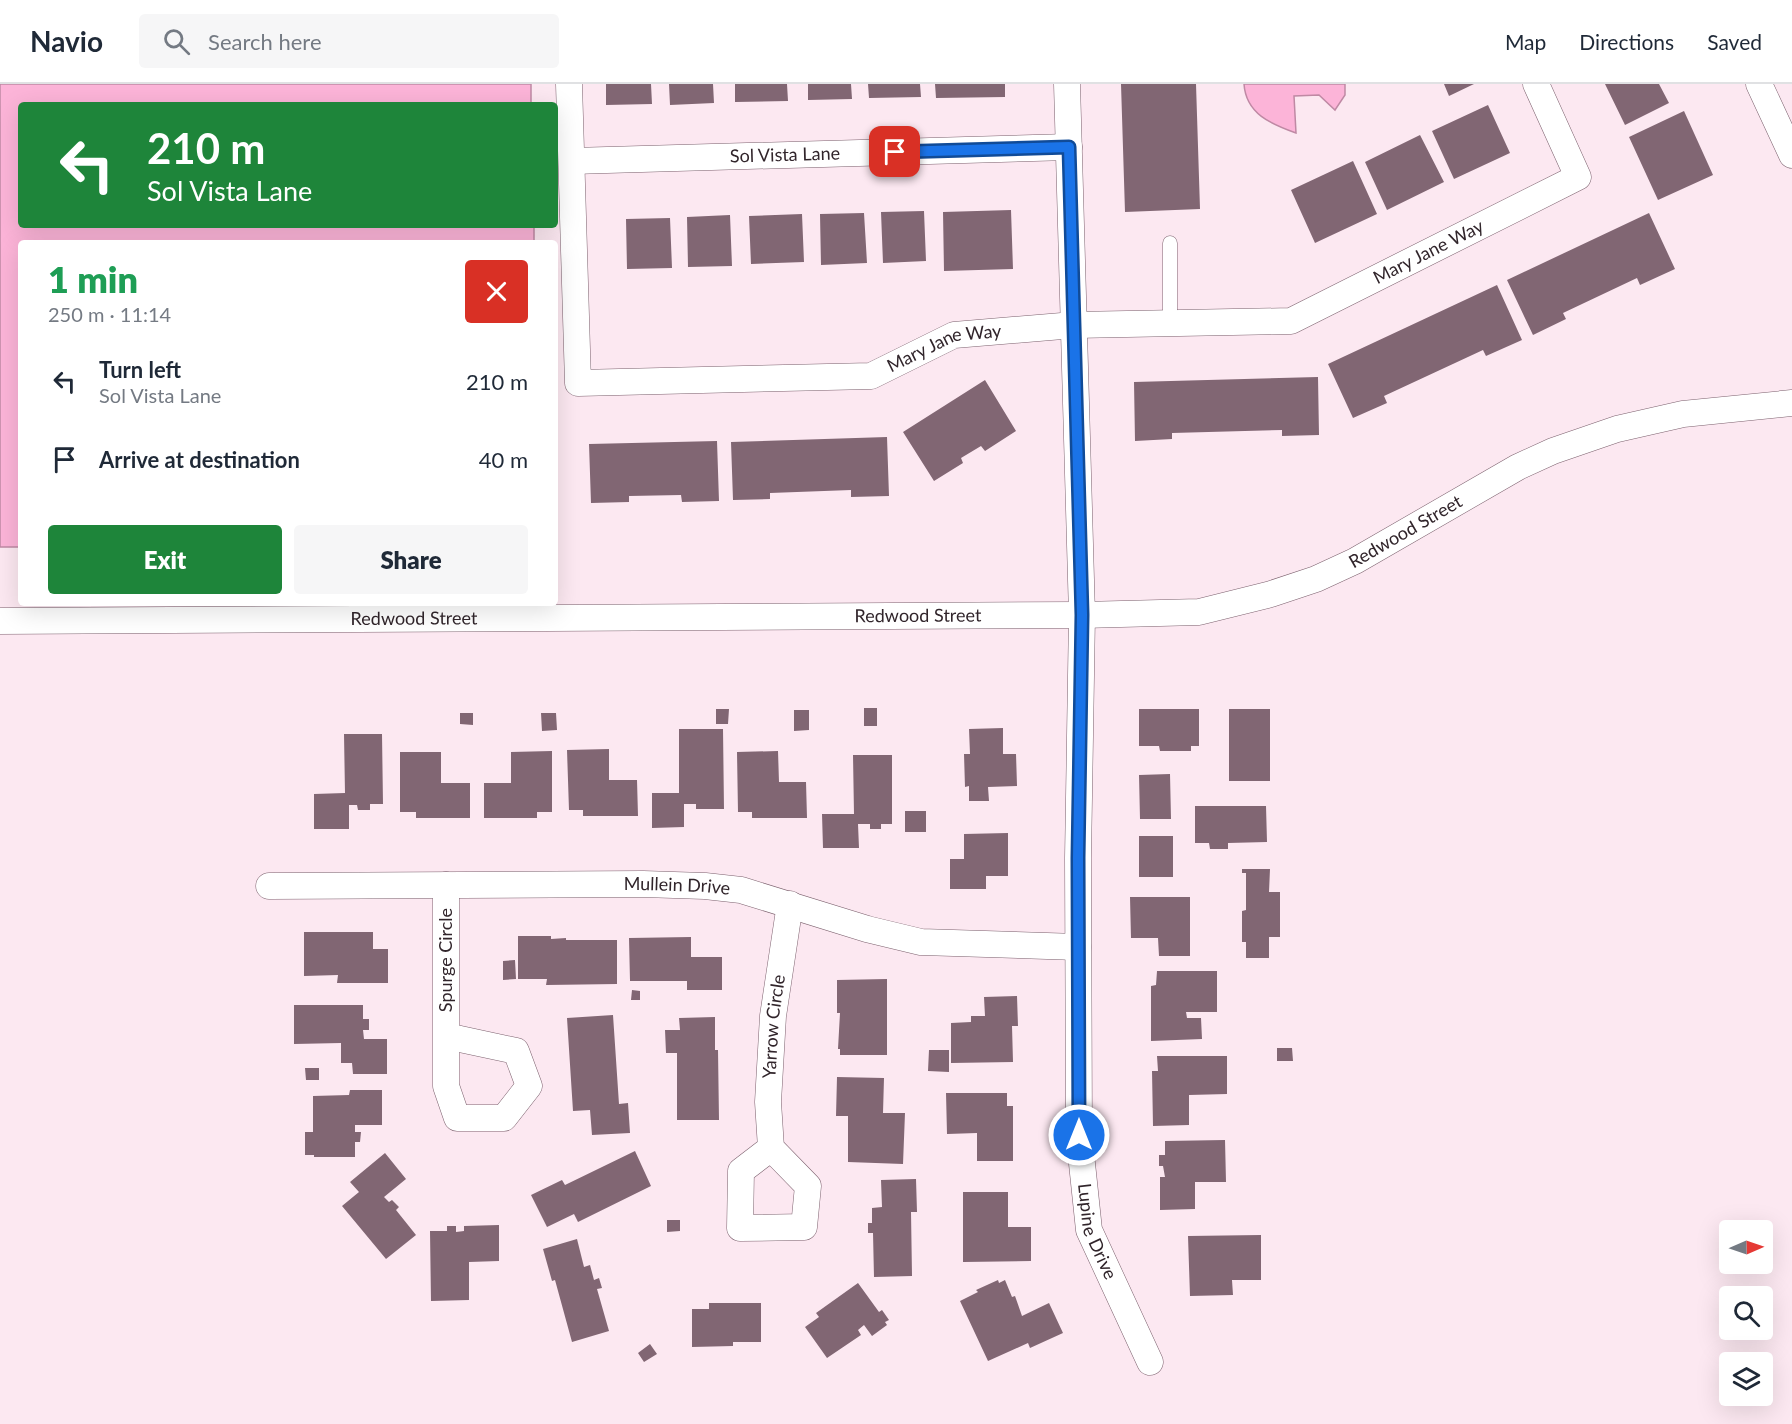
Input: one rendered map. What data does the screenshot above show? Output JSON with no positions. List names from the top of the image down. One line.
{"streets":{"street":["Sol Vista Lane","Mary Jane Way","Redwood Street","Mullein Drive","Spurge Circle","Yarrow Circle","Lupine Drive"]},"crossings":[["Sol Vista Lane","Mary Jane Way"],["Sol Vista Lane","Lupine Drive"],["Mary Jane Way","Lupine Drive"],["Redwood Street","Lupine Drive"],["Mullein Drive","Spurge Circle"],["Mullein Drive","Yarrow Circle"],["Mullein Drive","Lupine Drive"]],"north":"right","page":{"header":"Navio","search":"Search here","nav":["Map","Directions","Saved"],"turn":["210 m","Sol Vista Lane"],"heading":["1 min","250 m · 11:14"],"list":[{"name":"Turn left","note":"Sol Vista Lane","value":"210 m"},{"name":"Arrive at destination","value":"40 m"}],"buttons":["Exit","Share"]}}
